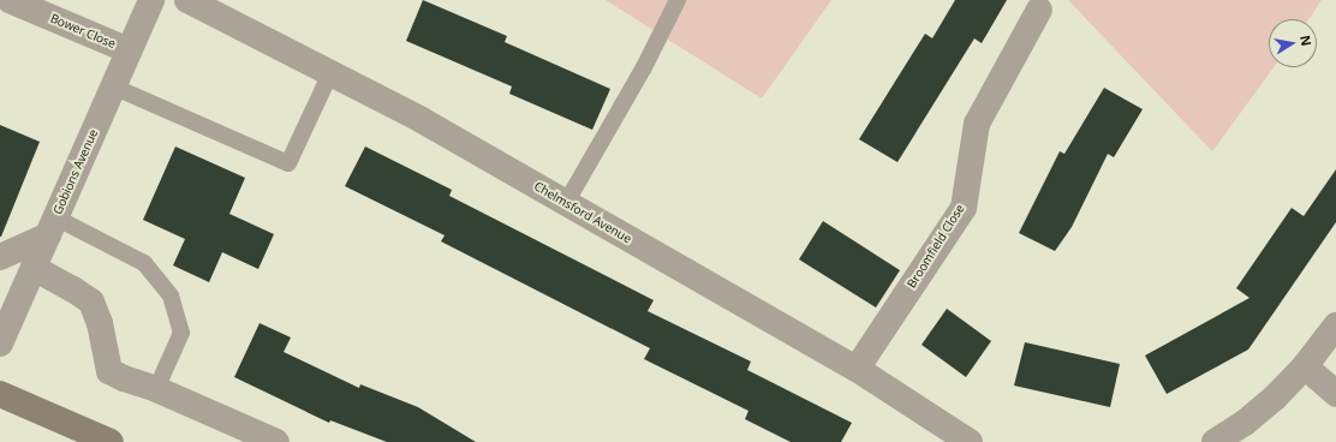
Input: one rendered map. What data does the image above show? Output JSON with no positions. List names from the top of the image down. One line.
{"streets":{"street":["Bower Close","Gobions Avenue","Chelmsford Avenue","Broomfield Close"]},"crossings":[["Bower Close","Gobions Avenue"],["Chelmsford Avenue","Broomfield Close"]],"north":"right"}
